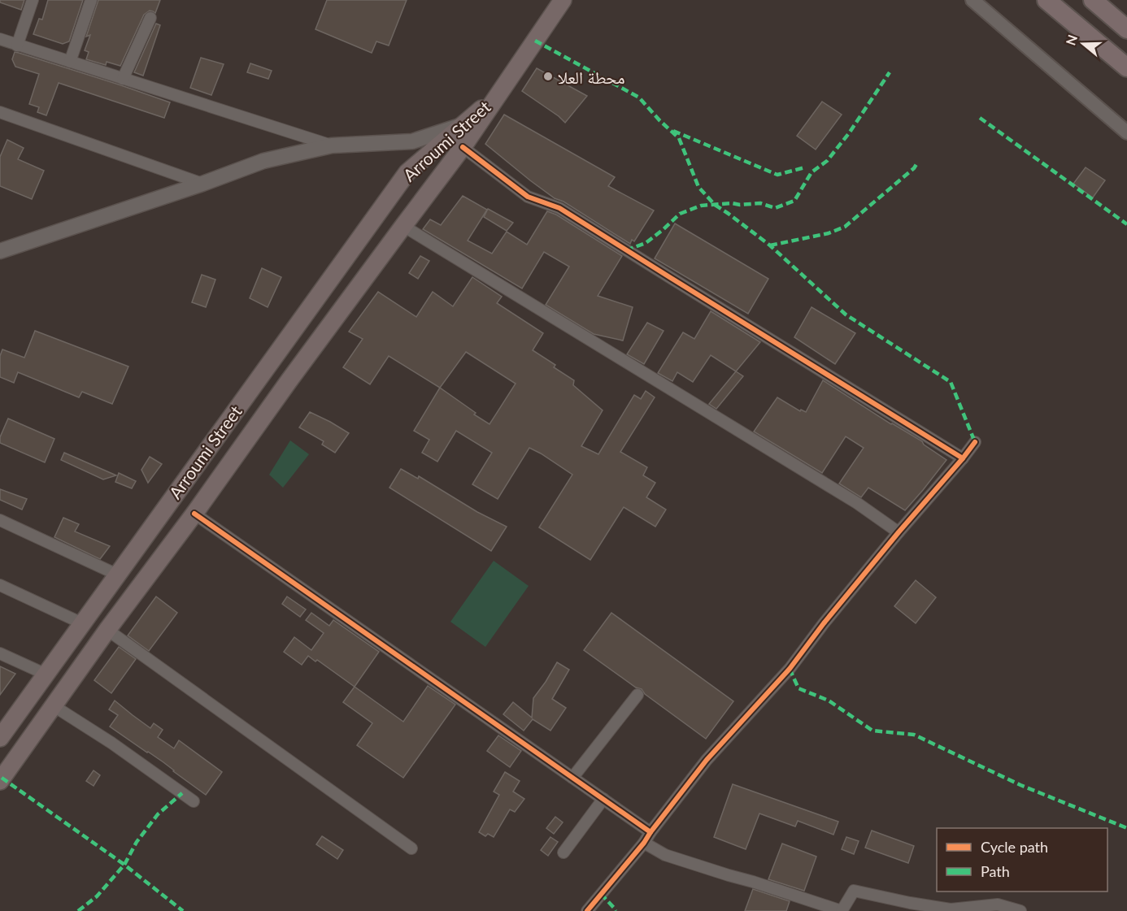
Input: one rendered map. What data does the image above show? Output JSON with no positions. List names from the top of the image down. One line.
{"streets":{"main road":["Arroumi Street"]},"places":["محطة العلا"],"legend":["Cycle path","Path"],"north":"left"}
